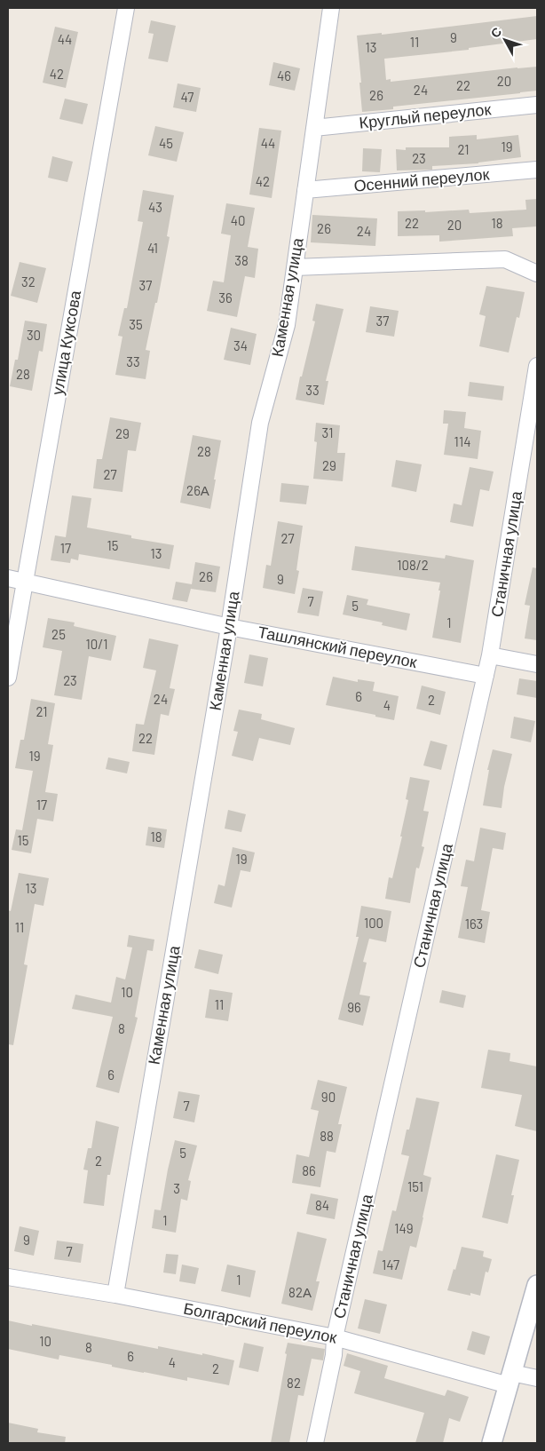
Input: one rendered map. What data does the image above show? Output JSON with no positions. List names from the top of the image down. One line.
{"streets":{"street":["Круглый переулок","Осенний переулок","Каменная улица","улица Куксова","Станичная улица","Ташлянский переулок","Болгарский переулок"]},"crossings":[["Круглый переулок","Каменная улица"],["Осенний переулок","Каменная улица"],["Каменная улица","Ташлянский переулок"],["Каменная улица","Болгарский переулок"],["улица Куксова","Ташлянский переулок"],["Станичная улица","Ташлянский переулок"],["Станичная улица","Болгарский переулок"]],"house_numbers":["9","44","11","13","42","46","20","22","24","26","47","45","44","19","21","23","42","43","40","22","18","20","26","24","41","38","32","37","36","37","35","30","34","33","28","33","31","29","114","28","29","27","26А","27","15","17","13","108/2","26","9","7","5","1","25","10/1","23","6","24","2","4","21","22","19","17","18","15","19","13","100","163","11","10","11","96","8","6","90","7","88","5","2","86","151","3","84","1","149","9","7","147","1","82А","10","8","6","4","2","82"],"north":"top left"}
